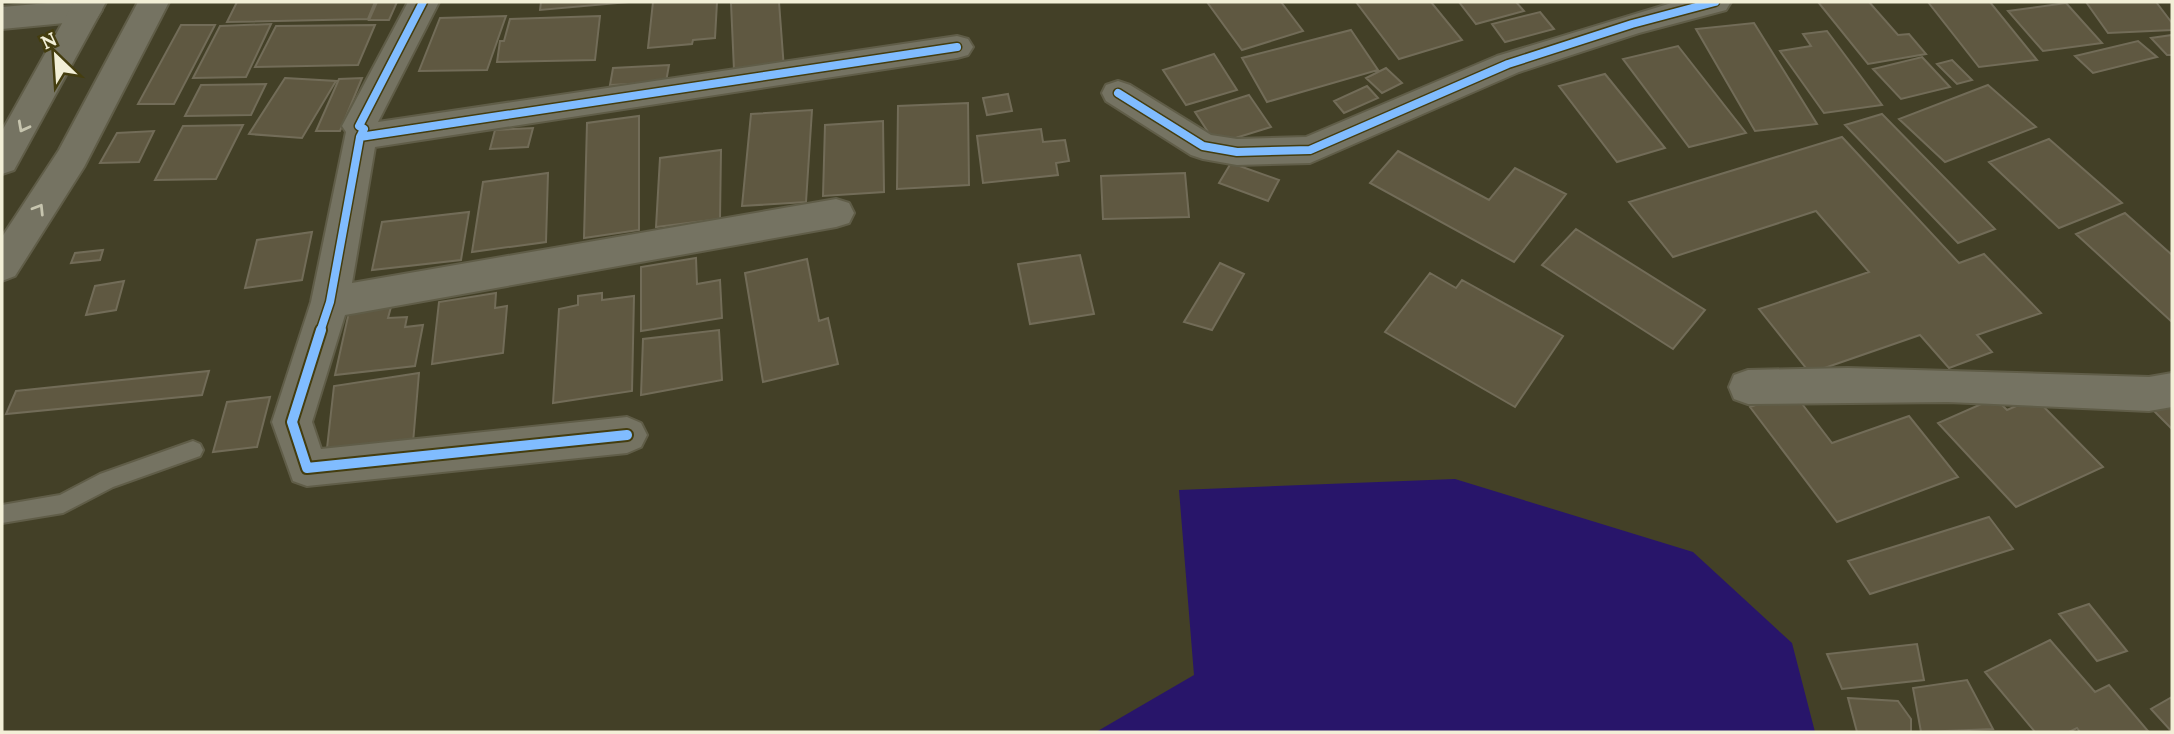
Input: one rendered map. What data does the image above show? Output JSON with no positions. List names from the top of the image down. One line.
{"north":"top left"}
